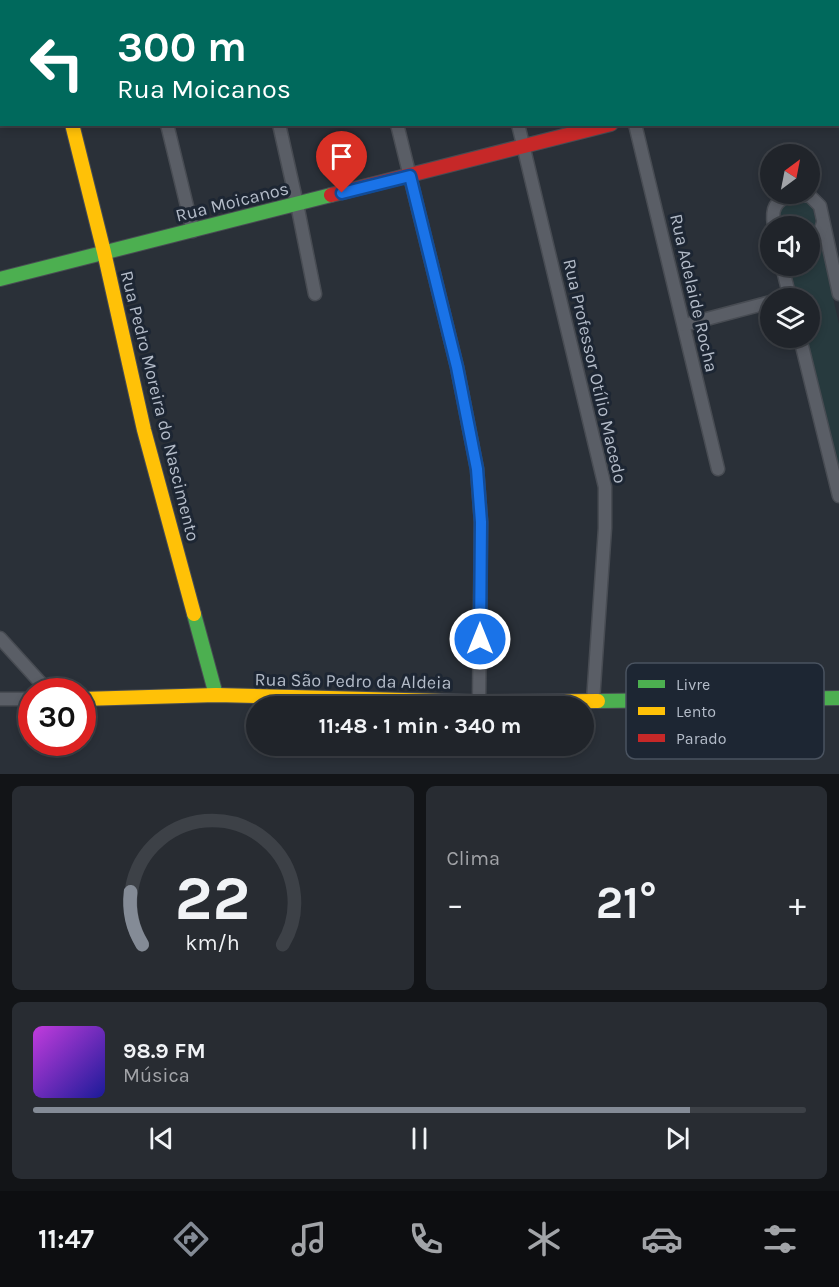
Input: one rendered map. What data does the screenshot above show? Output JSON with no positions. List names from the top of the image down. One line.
{"streets":{"street":["Rua Moicanos","Rua Adelaide Rocha","Rua Professor Otílio Macedo","Rua Pedro Moreira do Nascimento","Rua São Pedro da Aldeia"]},"crossings":[["Rua Moicanos","Rua Professor Otílio Macedo"],["Rua Moicanos","Rua Pedro Moreira do Nascimento"],["Rua Pedro Moreira do Nascimento","Rua São Pedro da Aldeia"]],"legend":["Livre","Lento","Parado"],"north":"top right","page":{"turn":["300 m","Rua Moicanos"],"limit":"30","trip":"11:48 · 1 min · 340 m","tile":"Clima","heat":["−","21°","+"],"song":["98.9 FM","Música"],"tabs":"11:47","gauge":["22","km/h"]}}
